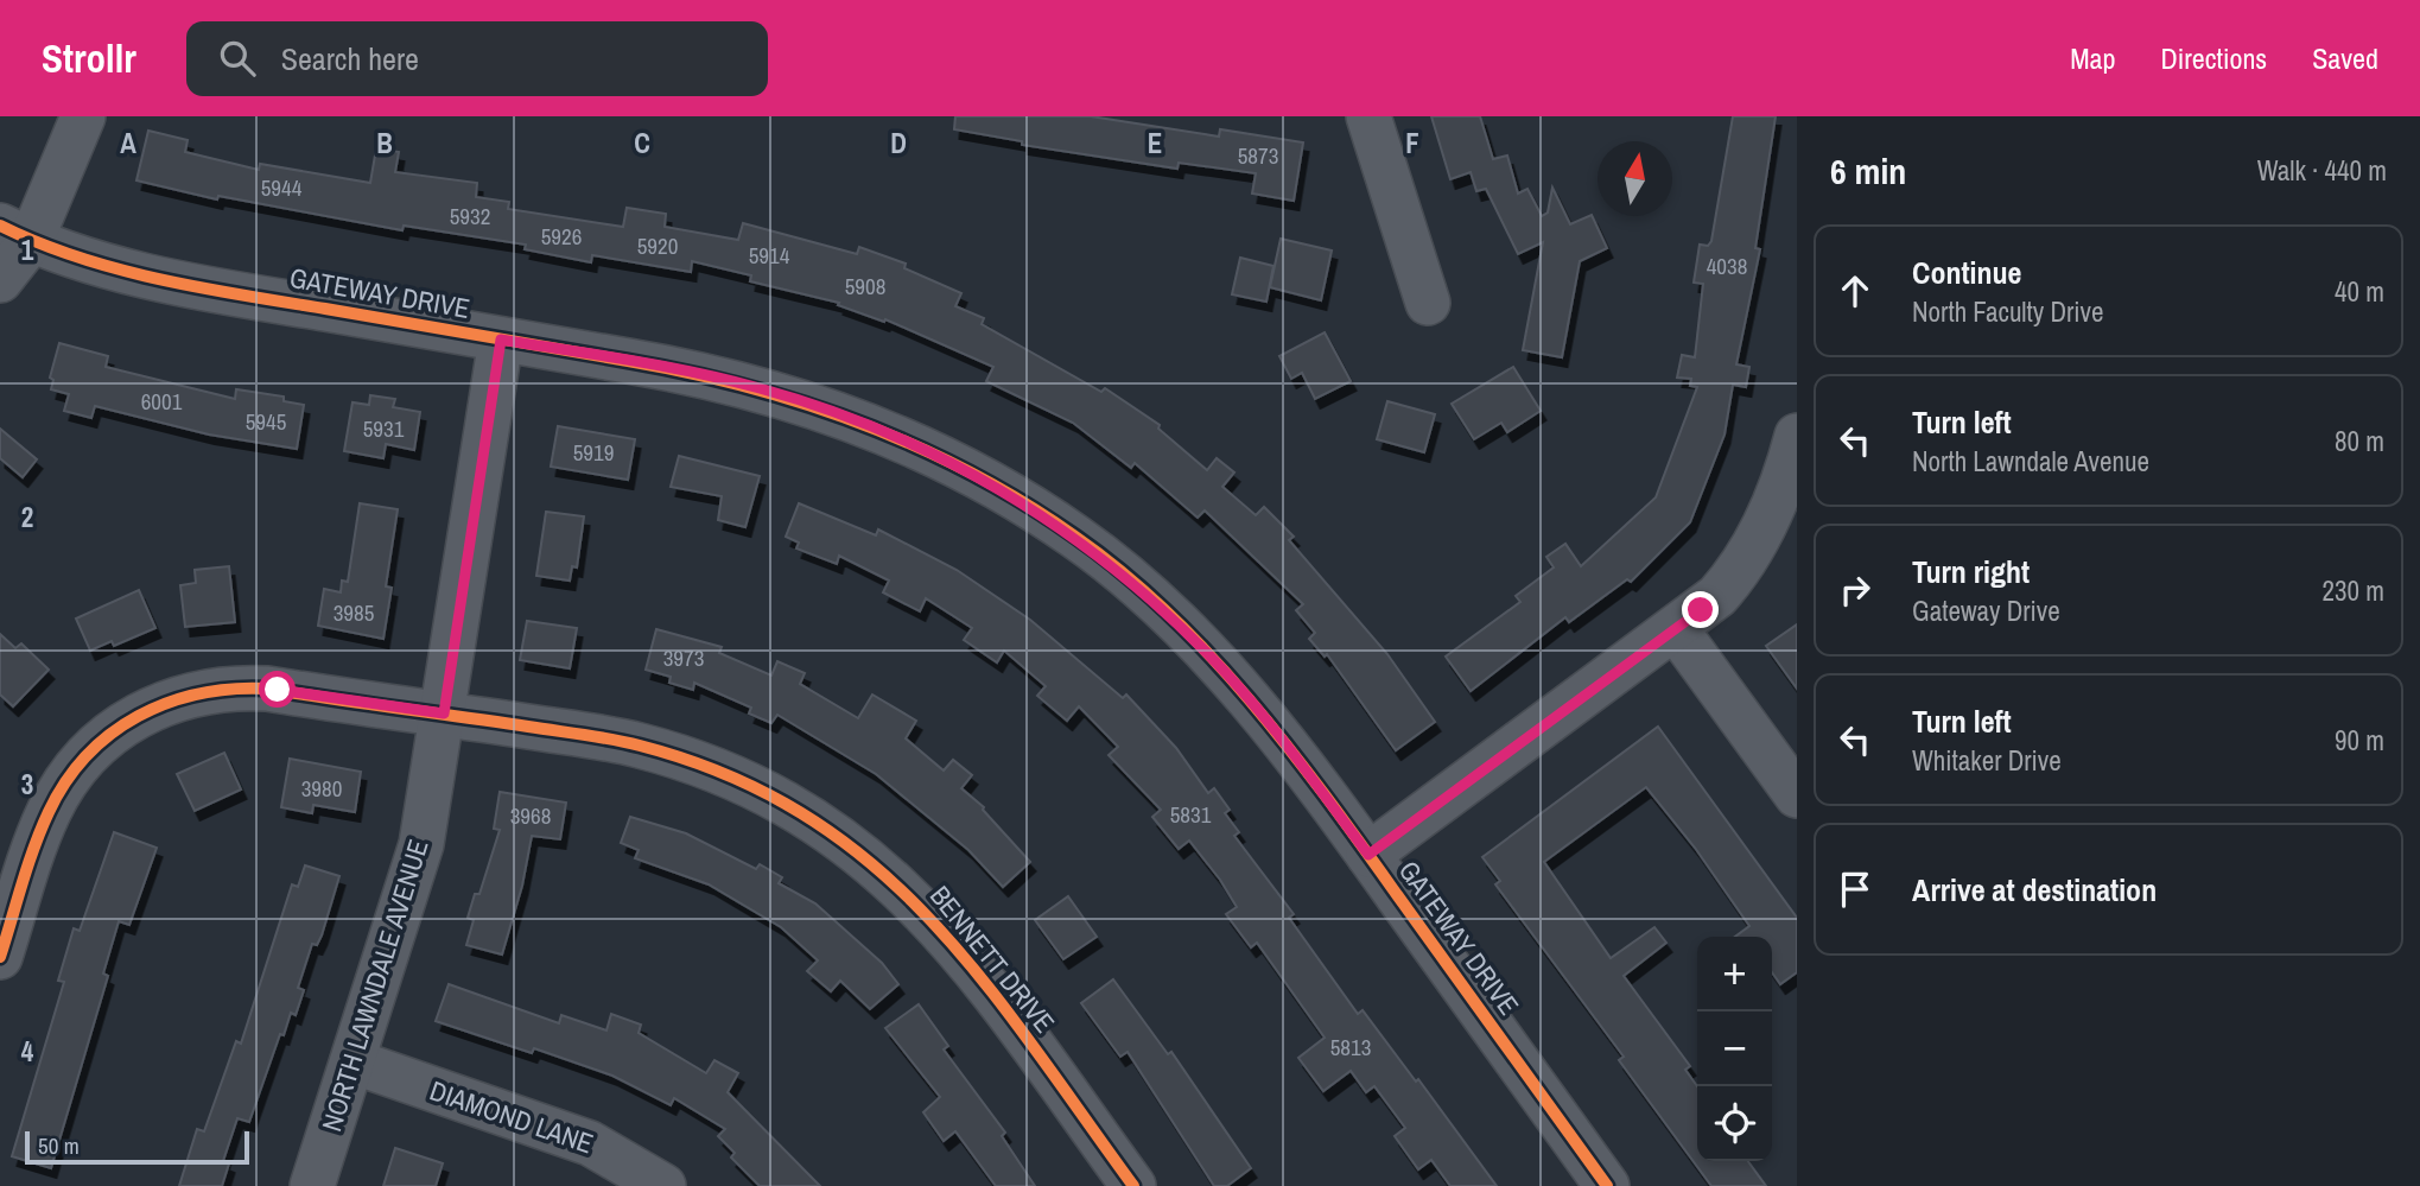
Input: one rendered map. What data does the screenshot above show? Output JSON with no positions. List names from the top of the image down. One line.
{"streets":{"street":["GATEWAY DRIVE","BENNETT DRIVE","NORTH LAWNDALE AVENUE","DIAMOND LANE"]},"crossings":[["GATEWAY DRIVE","NORTH LAWNDALE AVENUE"],["BENNETT DRIVE","NORTH LAWNDALE AVENUE"],["NORTH LAWNDALE AVENUE","DIAMOND LANE"]],"house_numbers":["5873","5944","5932","5926","5920","5914","4038","5908","6001","5945","5931","5919","3985","3973","3980","5831","3968","5813"],"scale_bar":"50 m","north":"top","page":{"header":"Strollr","search":"Search here","nav":["Map","Directions","Saved"],"heading":["6 min","Walk · 440 m"],"list":[["Continue","North Faculty Drive","40 m"],["Turn left","North Lawndale Avenue","80 m"],["Turn right","Gateway Drive","230 m"],["Turn left","Whitaker Drive","90 m"],"Arrive at destination"],"map_buttons":["+","−"],"scale":"50 m"},"grid":{"columns":["A","B","C","D","E","F"],"rows":["1","2","3","4"]}}
